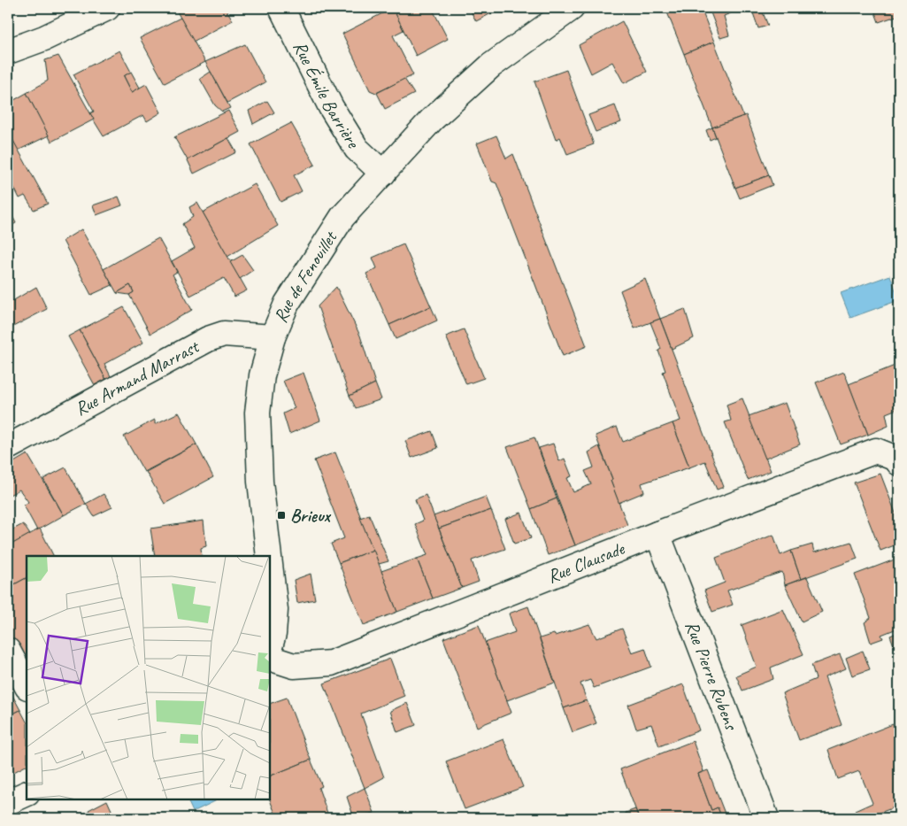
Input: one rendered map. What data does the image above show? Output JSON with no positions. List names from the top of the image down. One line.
{"streets":{"street":["Rue Émile Barrière","Rue de Fenouillet","Rue Armand Marrast","Rue Clausade","Rue Pierre Rubens"]},"crossings":[["Rue Émile Barrière","Rue de Fenouillet"],["Rue de Fenouillet","Rue Armand Marrast"],["Rue Clausade","Rue Pierre Rubens"]],"places":{"transit":["Brieux"]}}
